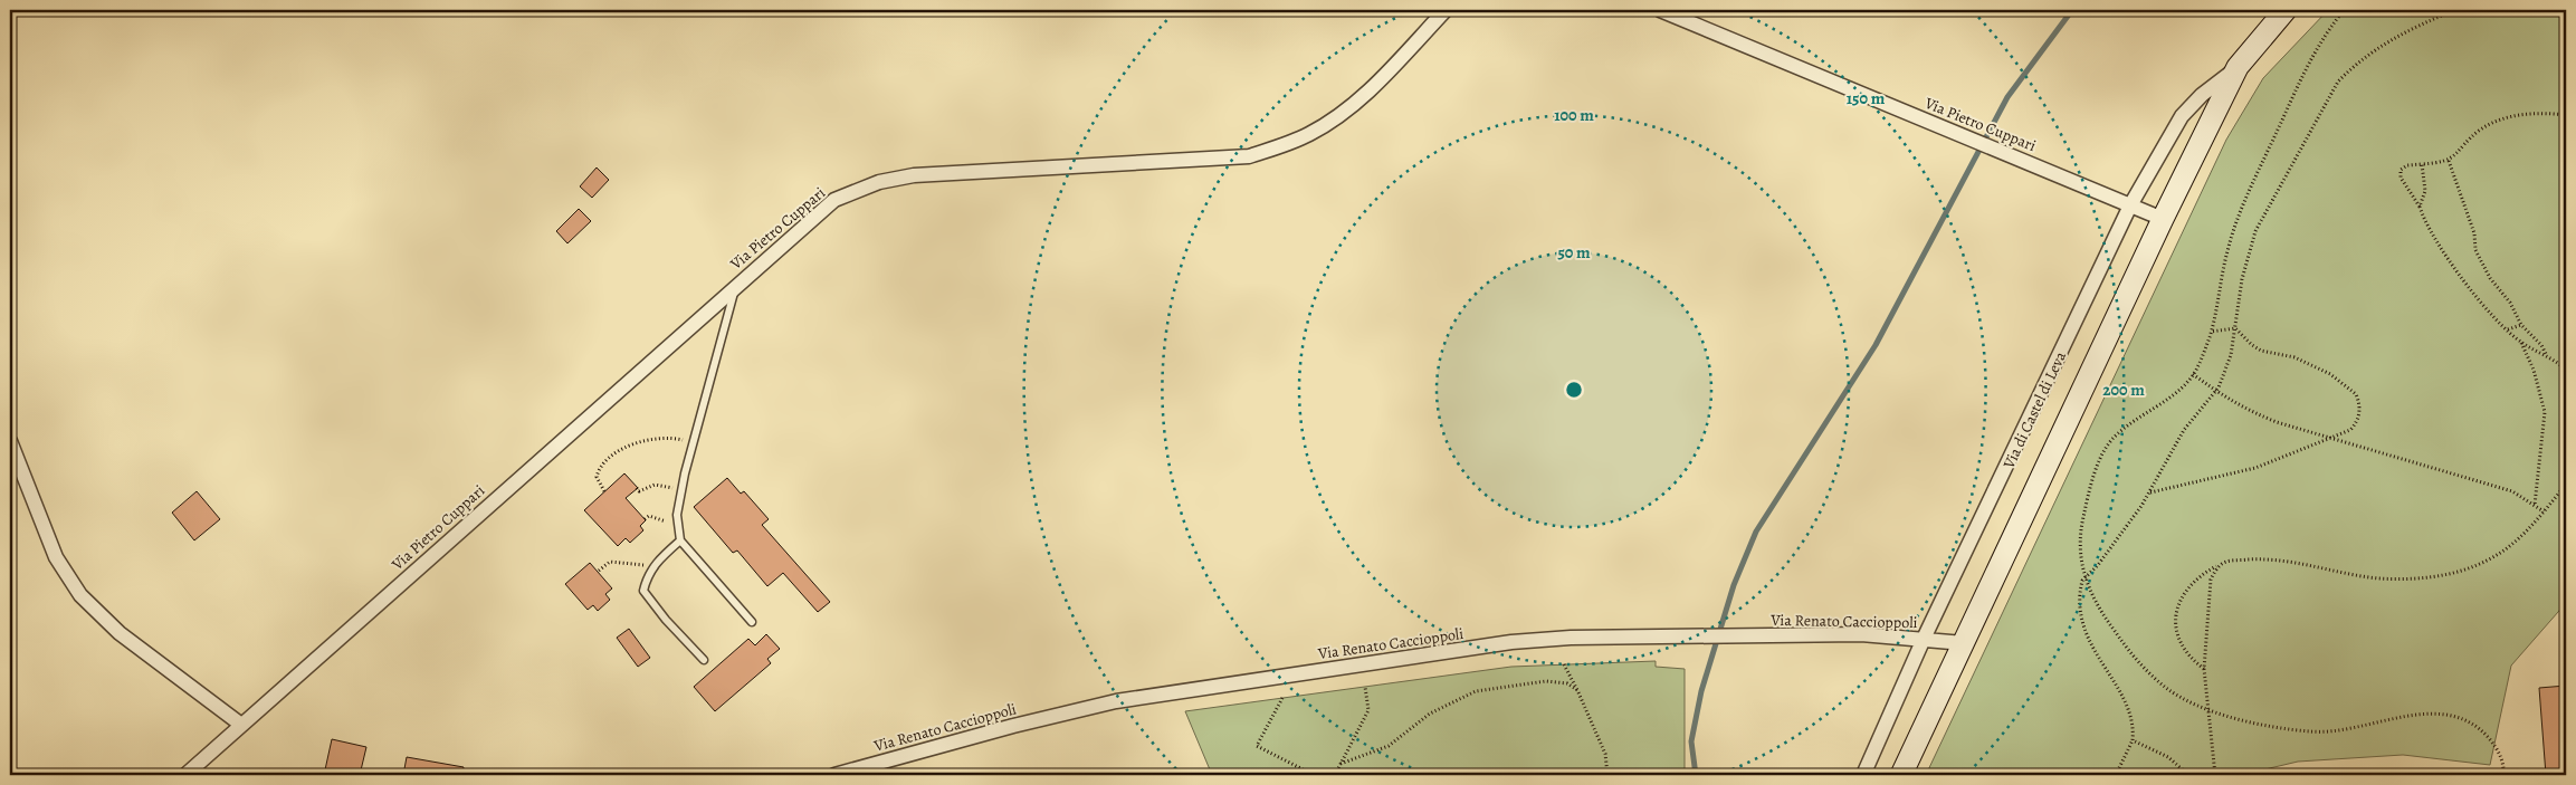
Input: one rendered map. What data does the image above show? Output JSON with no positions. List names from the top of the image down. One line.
{"streets":{"street":["Via Pietro Cuppari","Via di Castel di Leva","Via Renato Caccioppoli"]},"crossings":[["Via Pietro Cuppari","Via di Castel di Leva"],["Via di Castel di Leva","Via Renato Caccioppoli"]],"rings":["150 m","100 m","50 m","200 m"]}
